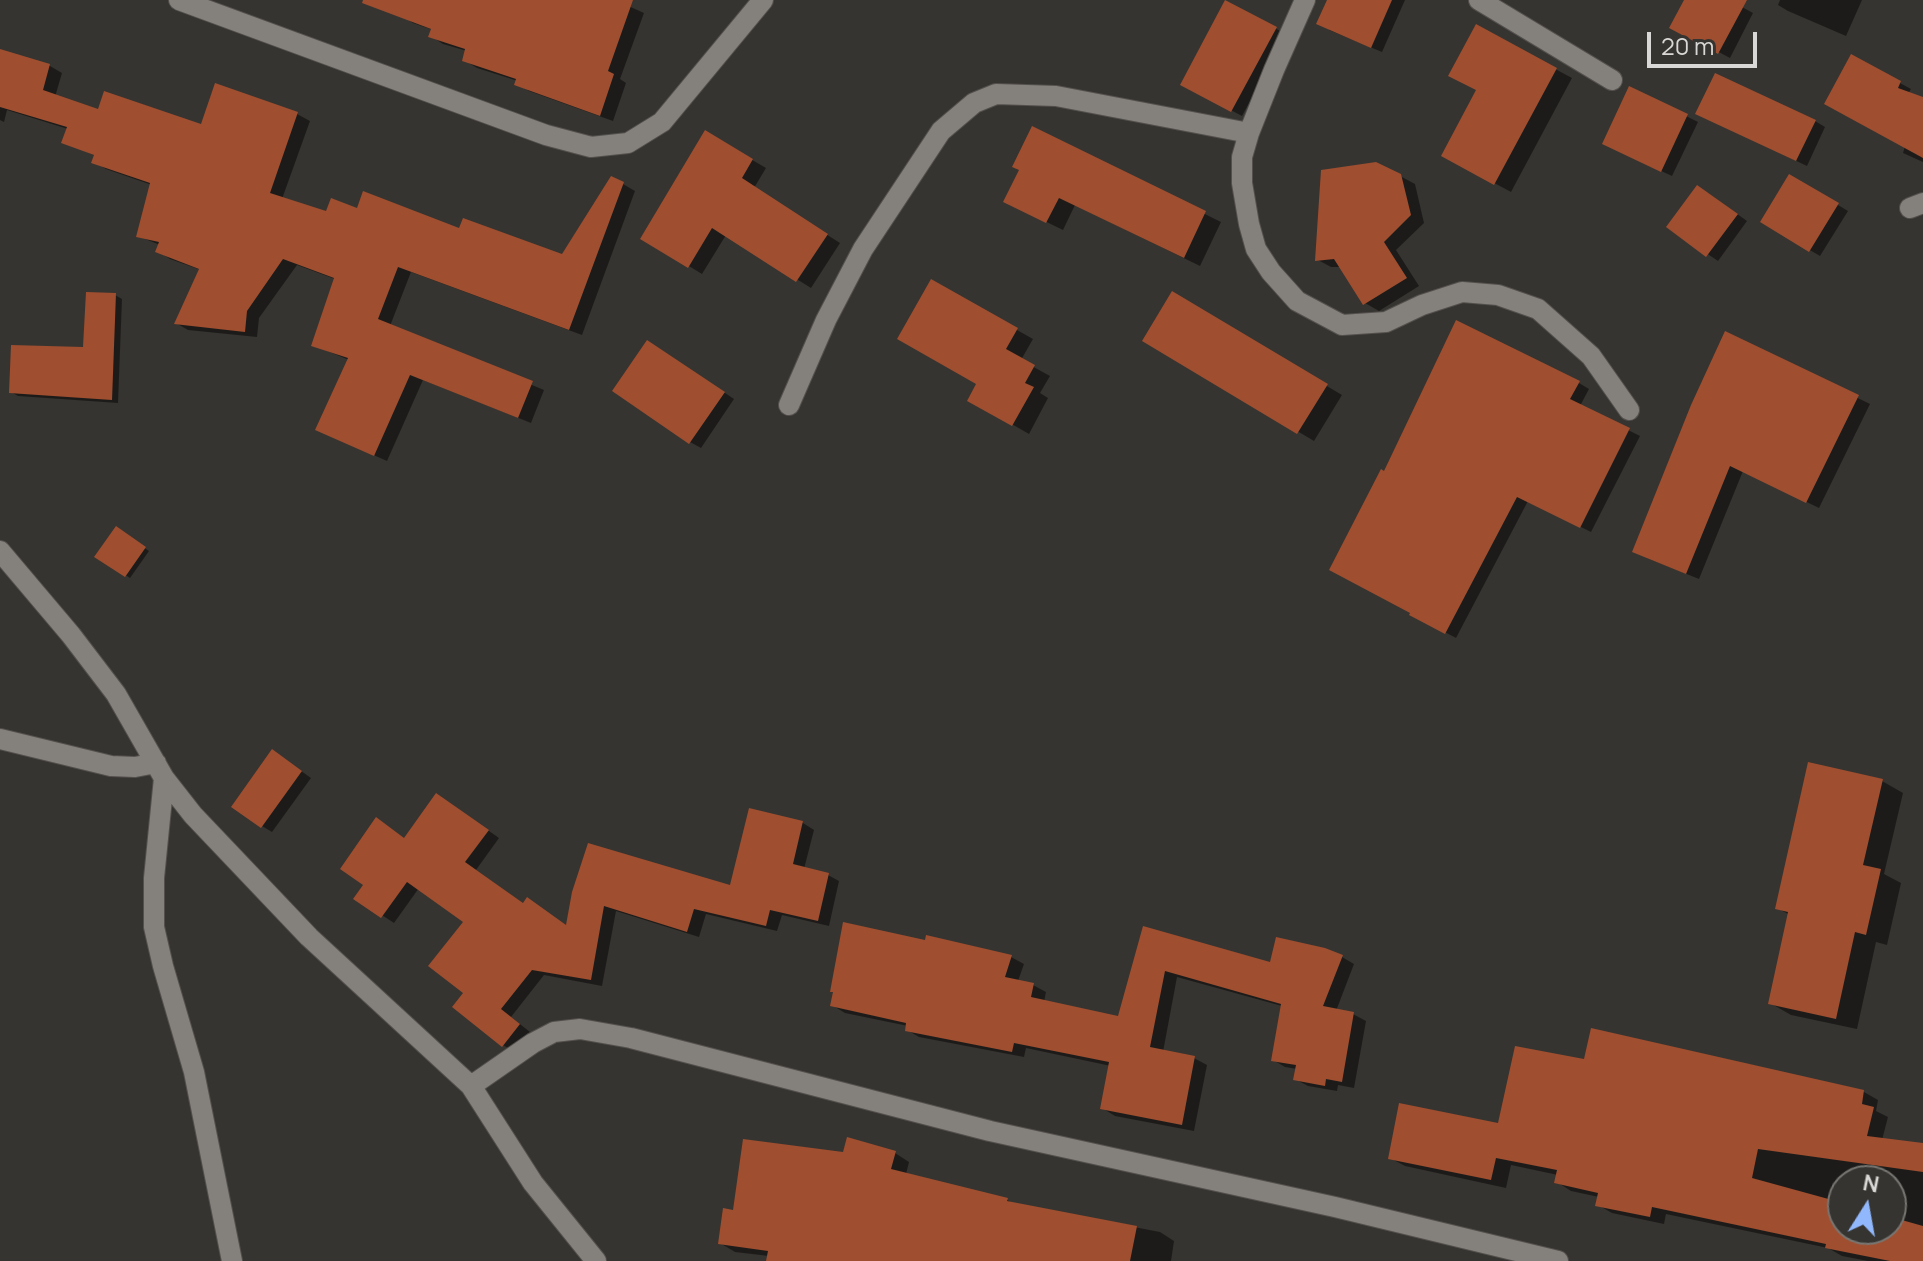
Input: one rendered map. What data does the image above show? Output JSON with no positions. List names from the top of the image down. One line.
{"scale_bar":"20 m","north":"top"}
